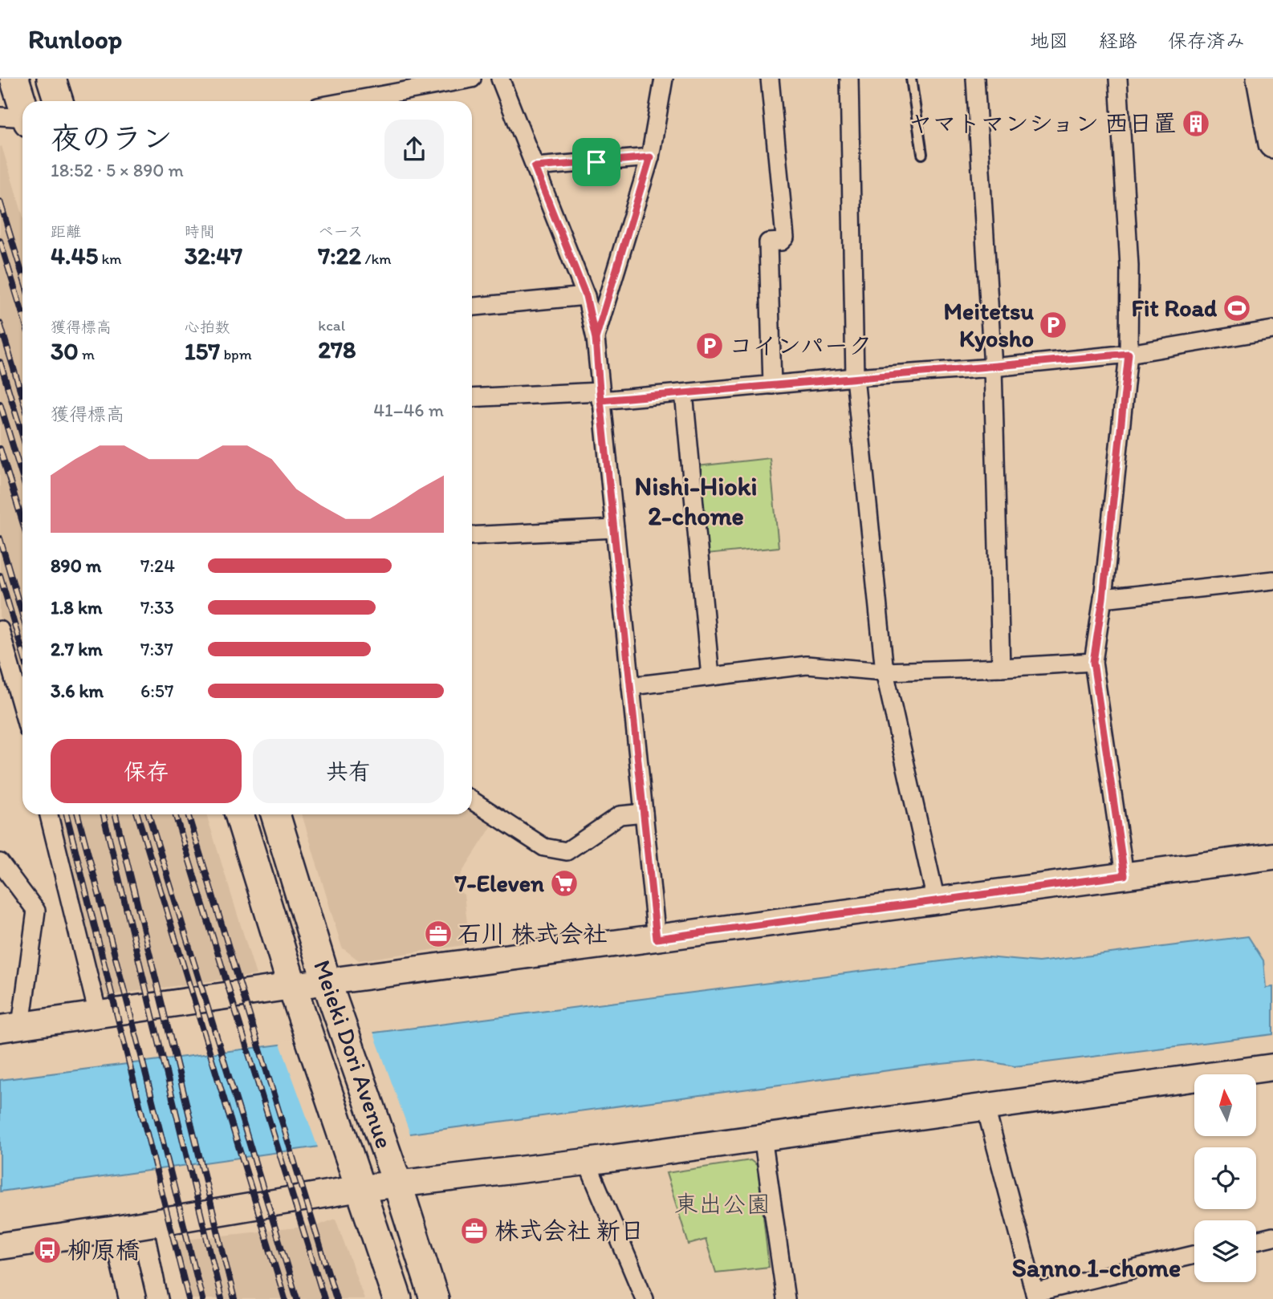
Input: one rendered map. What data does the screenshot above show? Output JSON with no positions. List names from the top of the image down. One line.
{"streets":{"main road":["Meieki Dori Avenue"]},"districts":["Nishi-Hioki 2-chome","Sanno 1-chome"],"parks":["東出公園"],"places":{"building":["ヤマトマンション 西日置"],"sports":["Fit Road"],"parking":["Meitetsu Kyosho","コインパーク"],"supermarket":["7-Eleven"],"office":["石川 株式会社","株式会社 新日"],"bus stop":["柳原橋"]},"north":"top","page":{"header":"Runloop","nav":["地図","経路","保存済み"],"heading":["夜のラン","18:52 · 5 × 890 m"],"stats":[["距離","4.45 km"],["時間","32:47"],["ペース","7:22 /km"],["獲得標高","30 m"],["心拍数","157 bpm"],["kcal","278"]],"chart":["獲得標高","41–46 m"],"list":[{"name":"890 m","note":"7:24"},{"name":"1.8 km","note":"7:33"},{"name":"2.7 km","note":"7:37"},{"name":"3.6 km","note":"6:57"}],"buttons":["保存","共有"]}}
